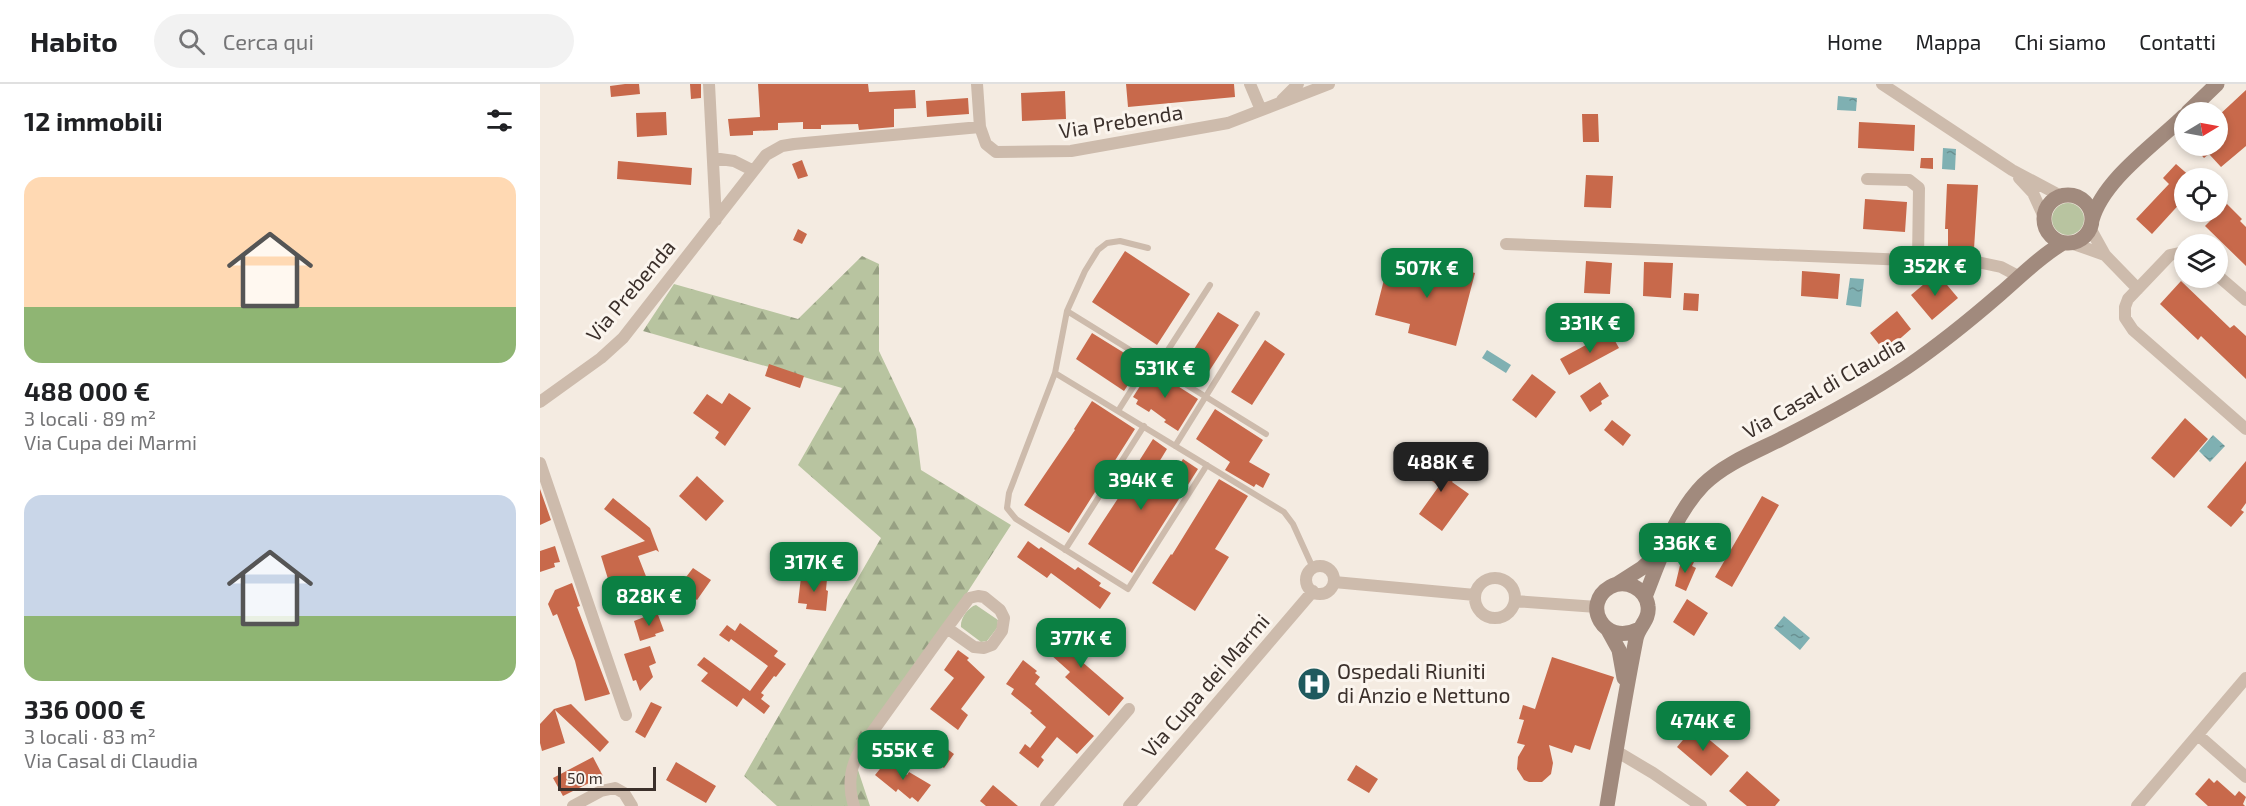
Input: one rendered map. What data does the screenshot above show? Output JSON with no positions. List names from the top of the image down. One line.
{"streets":{"street":["Via Prebenda","Via Casal di Claudia","Via Cupa dei Marmi"]},"places":{"hospital":["Ospedali Riuniti di Anzio e Nettuno"]},"scale_bar":"50 m","north":"right","page":{"header":"Habito","search":"Cerca qui","nav":["Home","Mappa","Chi siamo","Contatti"],"heading":"12 immobili","list":[{"name":"488 000 €","note":"3 locali · 89 m² · Via Cupa dei Marmi"},{"name":"336 000 €","note":"3 locali · 83 m² · Via Casal di Claudia"}],"price":["352K €","507K €","331K €","531K €","488K €","394K €","336K €","317K €","828K €","377K €","474K €","555K €"],"scale":"50 m"}}
